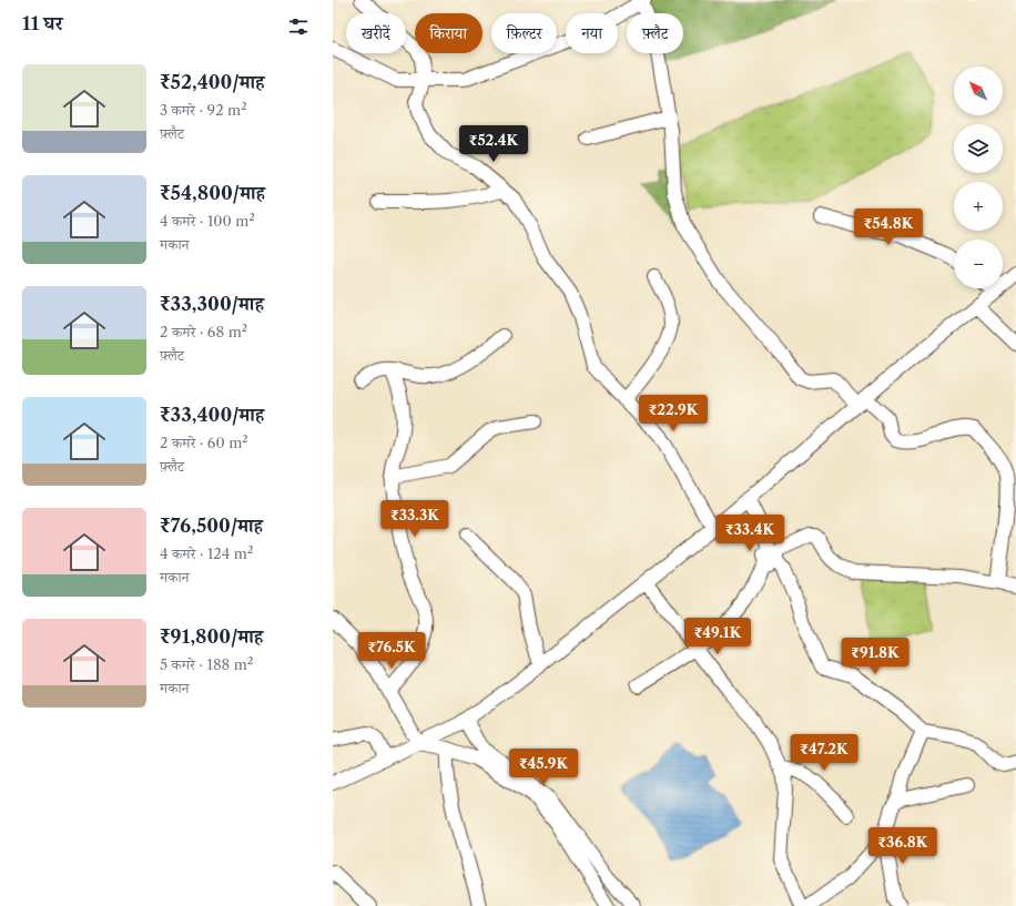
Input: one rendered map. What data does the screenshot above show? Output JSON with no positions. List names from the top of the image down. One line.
{"north":"top left","page":{"heading":"11 घर","chip":["खरीदें","किराया","फ़िल्टर","नया","फ़्लैट"],"list":[{"name":"₹52,400/माह","note":"3 कमरे · 92 m² · फ़्लैट"},{"name":"₹54,800/माह","note":"4 कमरे · 100 m² · मकान"},{"name":"₹33,300/माह","note":"2 कमरे · 68 m² · फ़्लैट"},{"name":"₹33,400/माह","note":"2 कमरे · 60 m² · फ़्लैट"},{"name":"₹76,500/माह","note":"4 कमरे · 124 m² · मकान"},{"name":"₹91,800/माह","note":"5 कमरे · 188 m² · मकान"}],"map_buttons":["+","−"],"price":["₹52.4K","₹54.8K","₹22.9K","₹33.3K","₹33.4K","₹49.1K","₹76.5K","₹91.8K","₹47.2K","₹45.9K","₹36.8K"]}}
